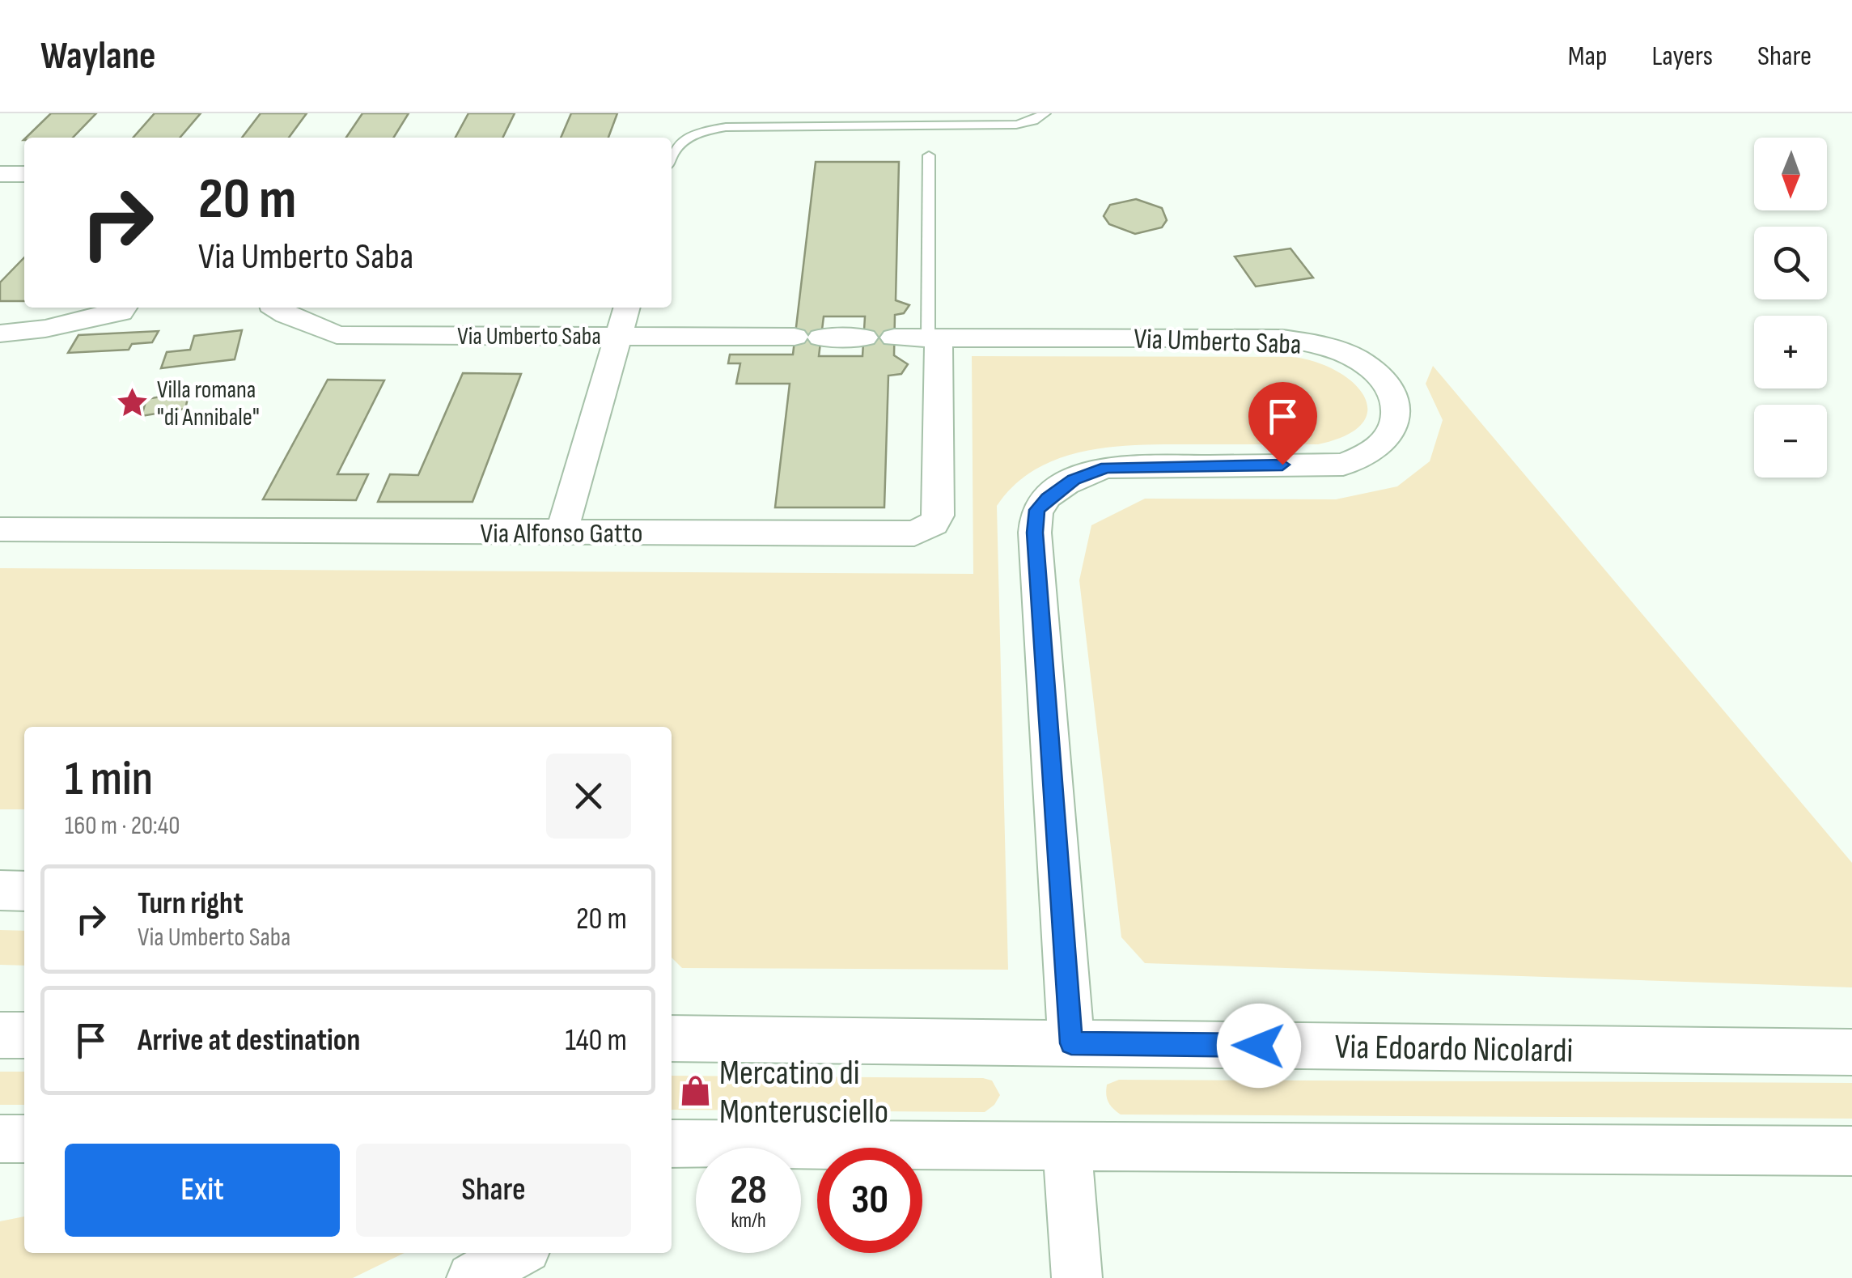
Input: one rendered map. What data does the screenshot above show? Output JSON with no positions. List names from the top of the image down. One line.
{"streets":{"street":["Via Umberto Saba","Via Alfonso Gatto","Via Edoardo Nicolardi"]},"crossings":[["Via Umberto Saba","Via Alfonso Gatto"],["Via Umberto Saba","Via Edoardo Nicolardi"]],"places":{"place":["Villa romana \"di Annibale\""],"shop":["Mercatino di Monterusciello"]},"north":"bottom","page":{"header":"Waylane","nav":["Map","Layers","Share"],"map_buttons":["+","−"],"turn":["20 m","Via Umberto Saba"],"heading":["1 min","160 m · 20:40"],"list":[{"name":"Turn right","note":"Via Umberto Saba","value":"20 m"},{"name":"Arrive at destination","value":"140 m"}],"buttons":["Exit","Share"],"speed":"28 km/h","limit":"30"}}
